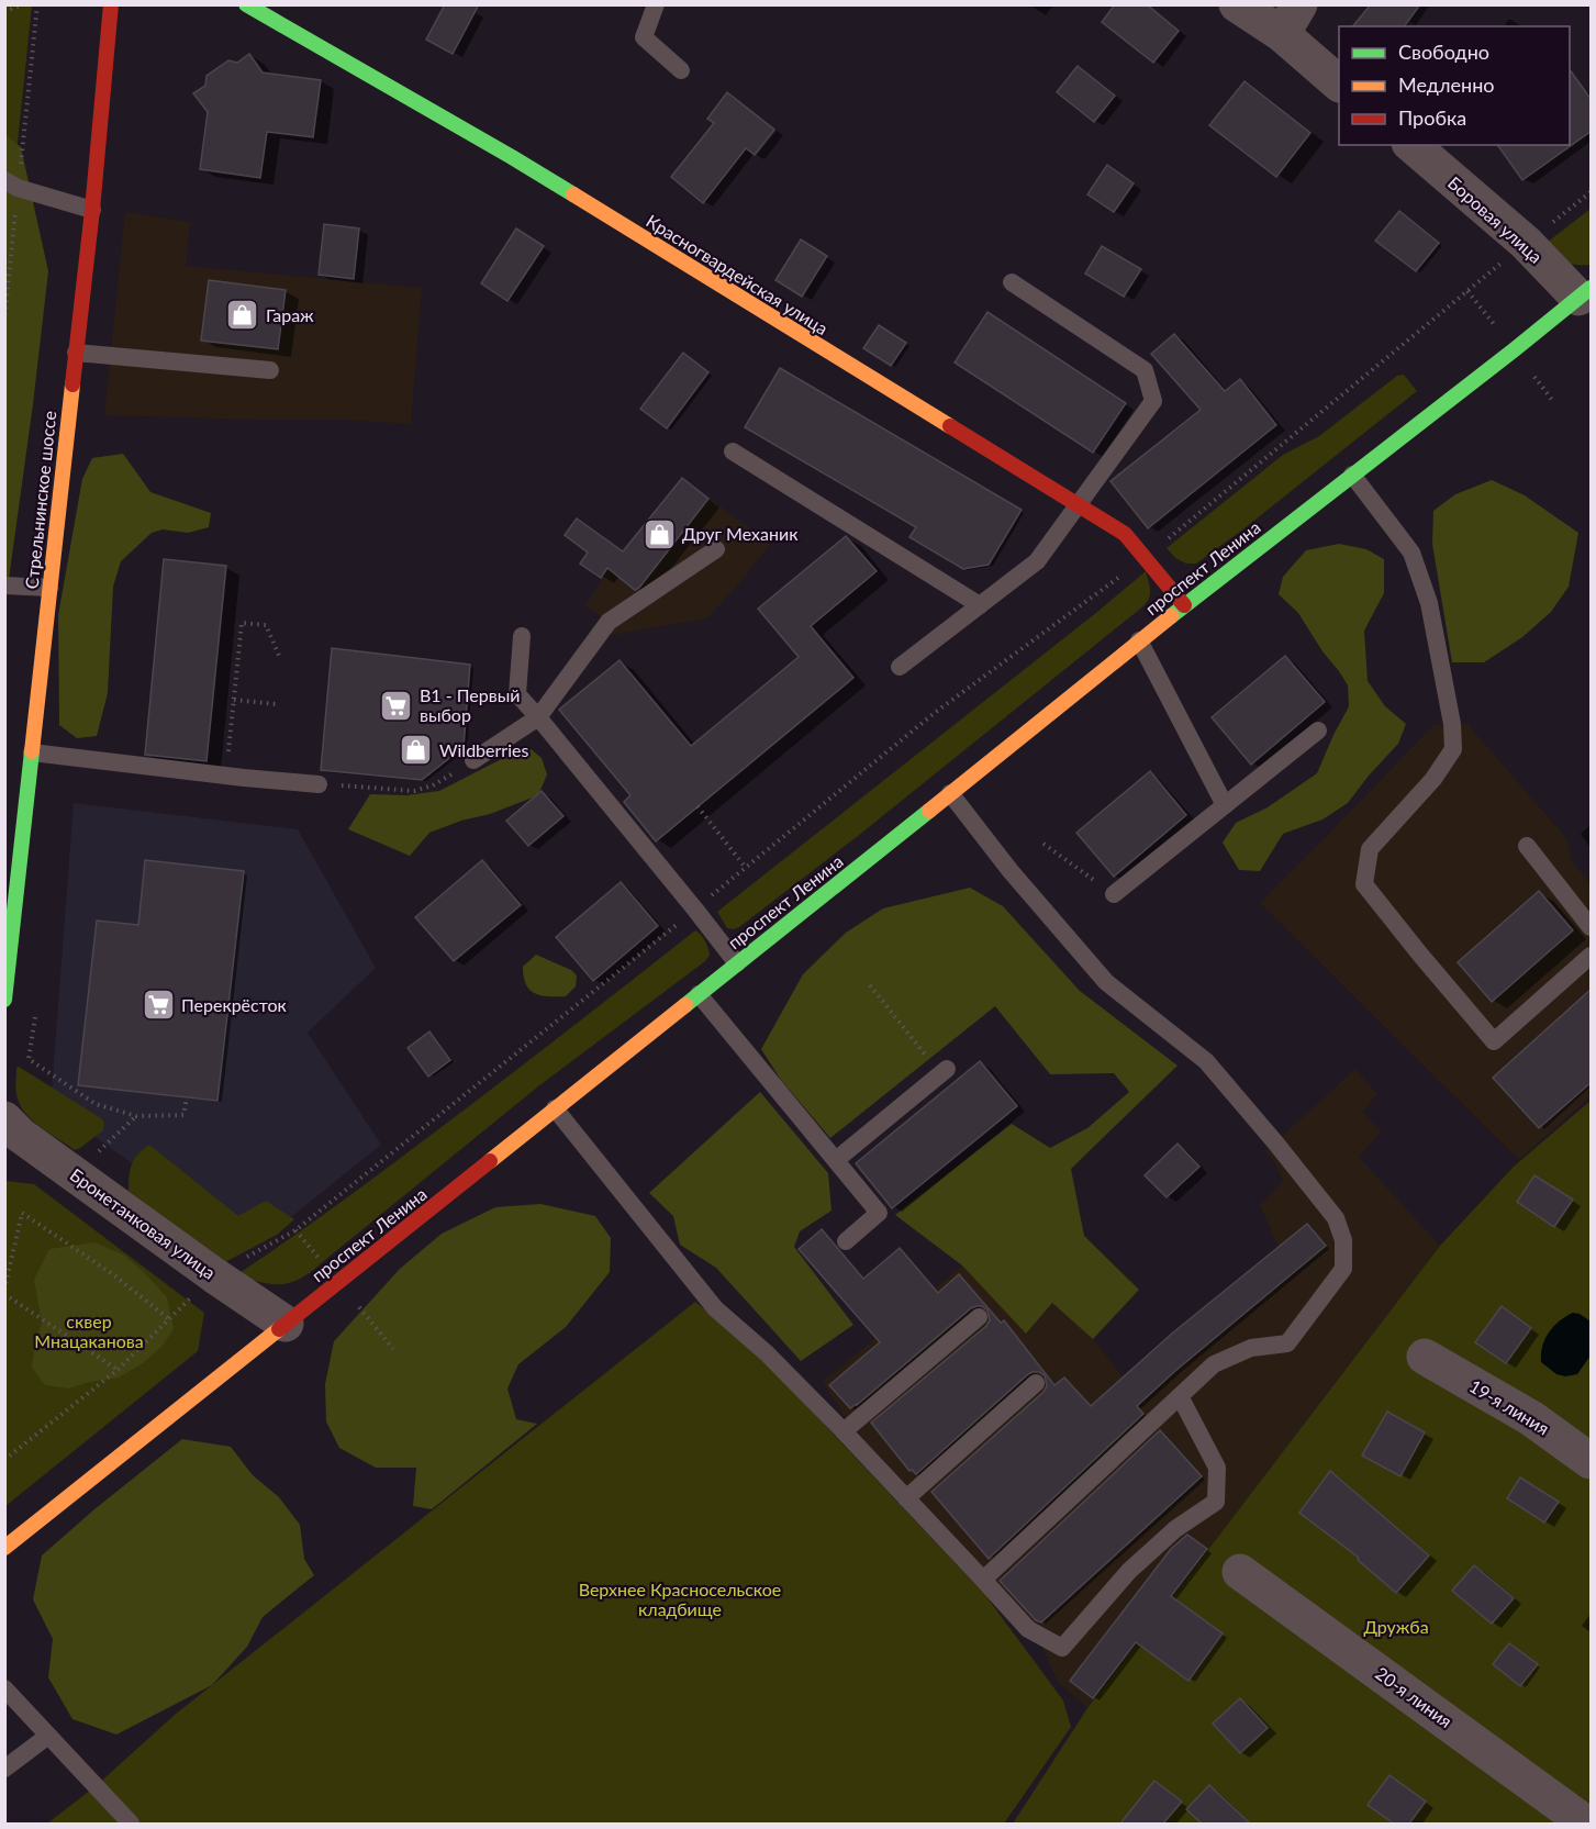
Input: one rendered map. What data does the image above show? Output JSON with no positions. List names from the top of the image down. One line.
{"streets":{"street":["Боровая улица","Красногвардейская улица","Стрельнинское шоссе","проспект Ленина","Бронетанковая улица","19-я линия","20-я линия"]},"crossings":[["Боровая улица","проспект Ленина"],["Красногвардейская улица","проспект Ленина"],["проспект Ленина","Бронетанковая улица"]],"parks":["сквер Мнацаканова","Верхнее Красносельское кладбище","Дружба"],"places":{"shop":["Гараж","Друг Механик","Wildberries"],"supermarket":["В1 - Первый выбор","Перекрёсток"]},"legend":["Свободно","Медленно","Пробка"]}
